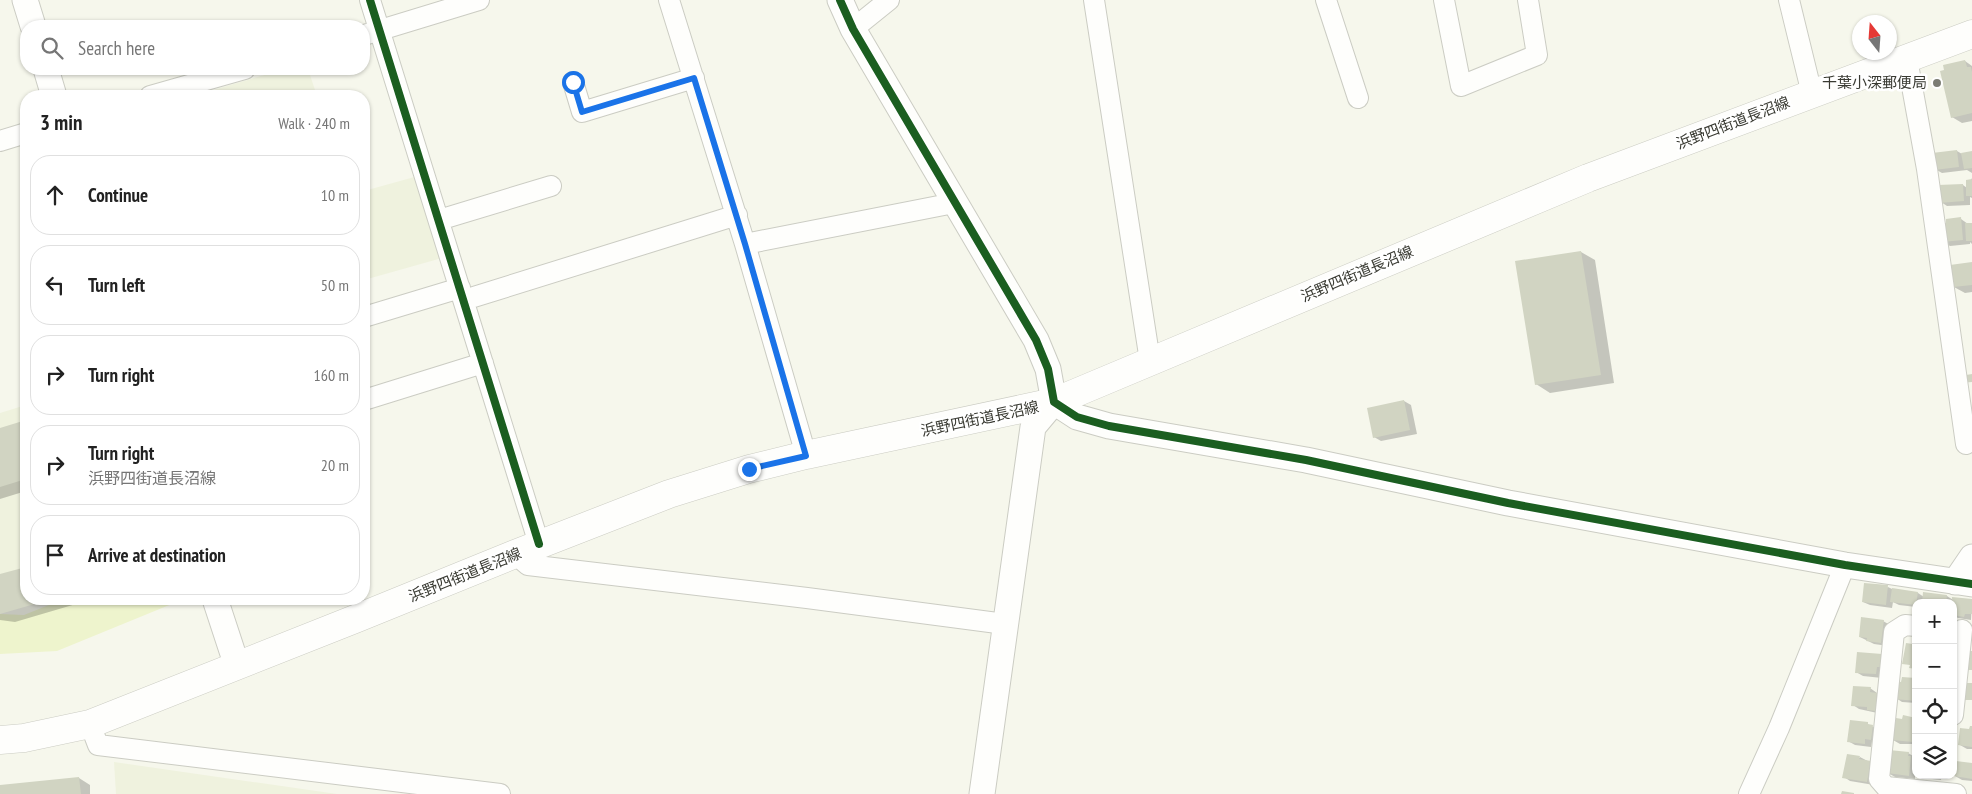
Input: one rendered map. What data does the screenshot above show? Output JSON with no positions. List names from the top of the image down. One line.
{"streets":{"main road":["浜野四街道長沼線"]},"places":["千葉小深郵便局"],"north":"top","page":{"search":"Search here","heading":["3 min","Walk · 240 m"],"list":[["Continue","10 m"],["Turn left","50 m"],["Turn right","160 m"],["Turn right","浜野四街道長沼線","20 m"],"Arrive at destination"],"map_buttons":["+","−"]}}
